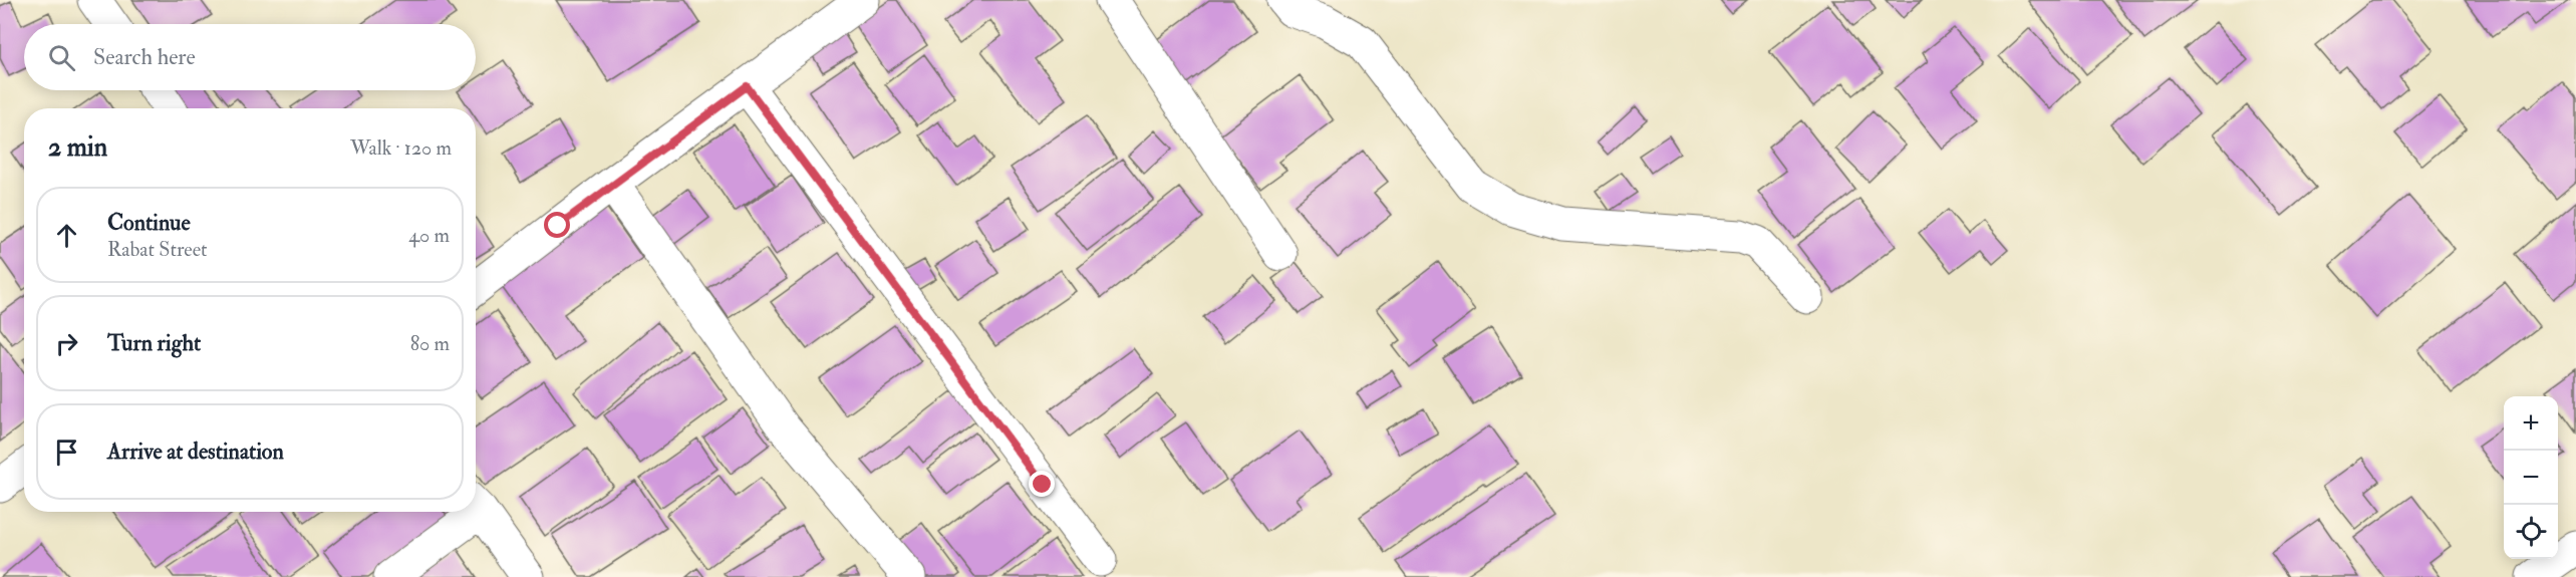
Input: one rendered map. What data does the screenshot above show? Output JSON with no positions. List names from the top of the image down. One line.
{"page":{"search":"Search here","heading":["2 min","Walk · 120 m"],"list":[["Continue","Rabat Street","40 m"],["Turn right","80 m"],"Arrive at destination"],"map_buttons":["+","−"]}}
